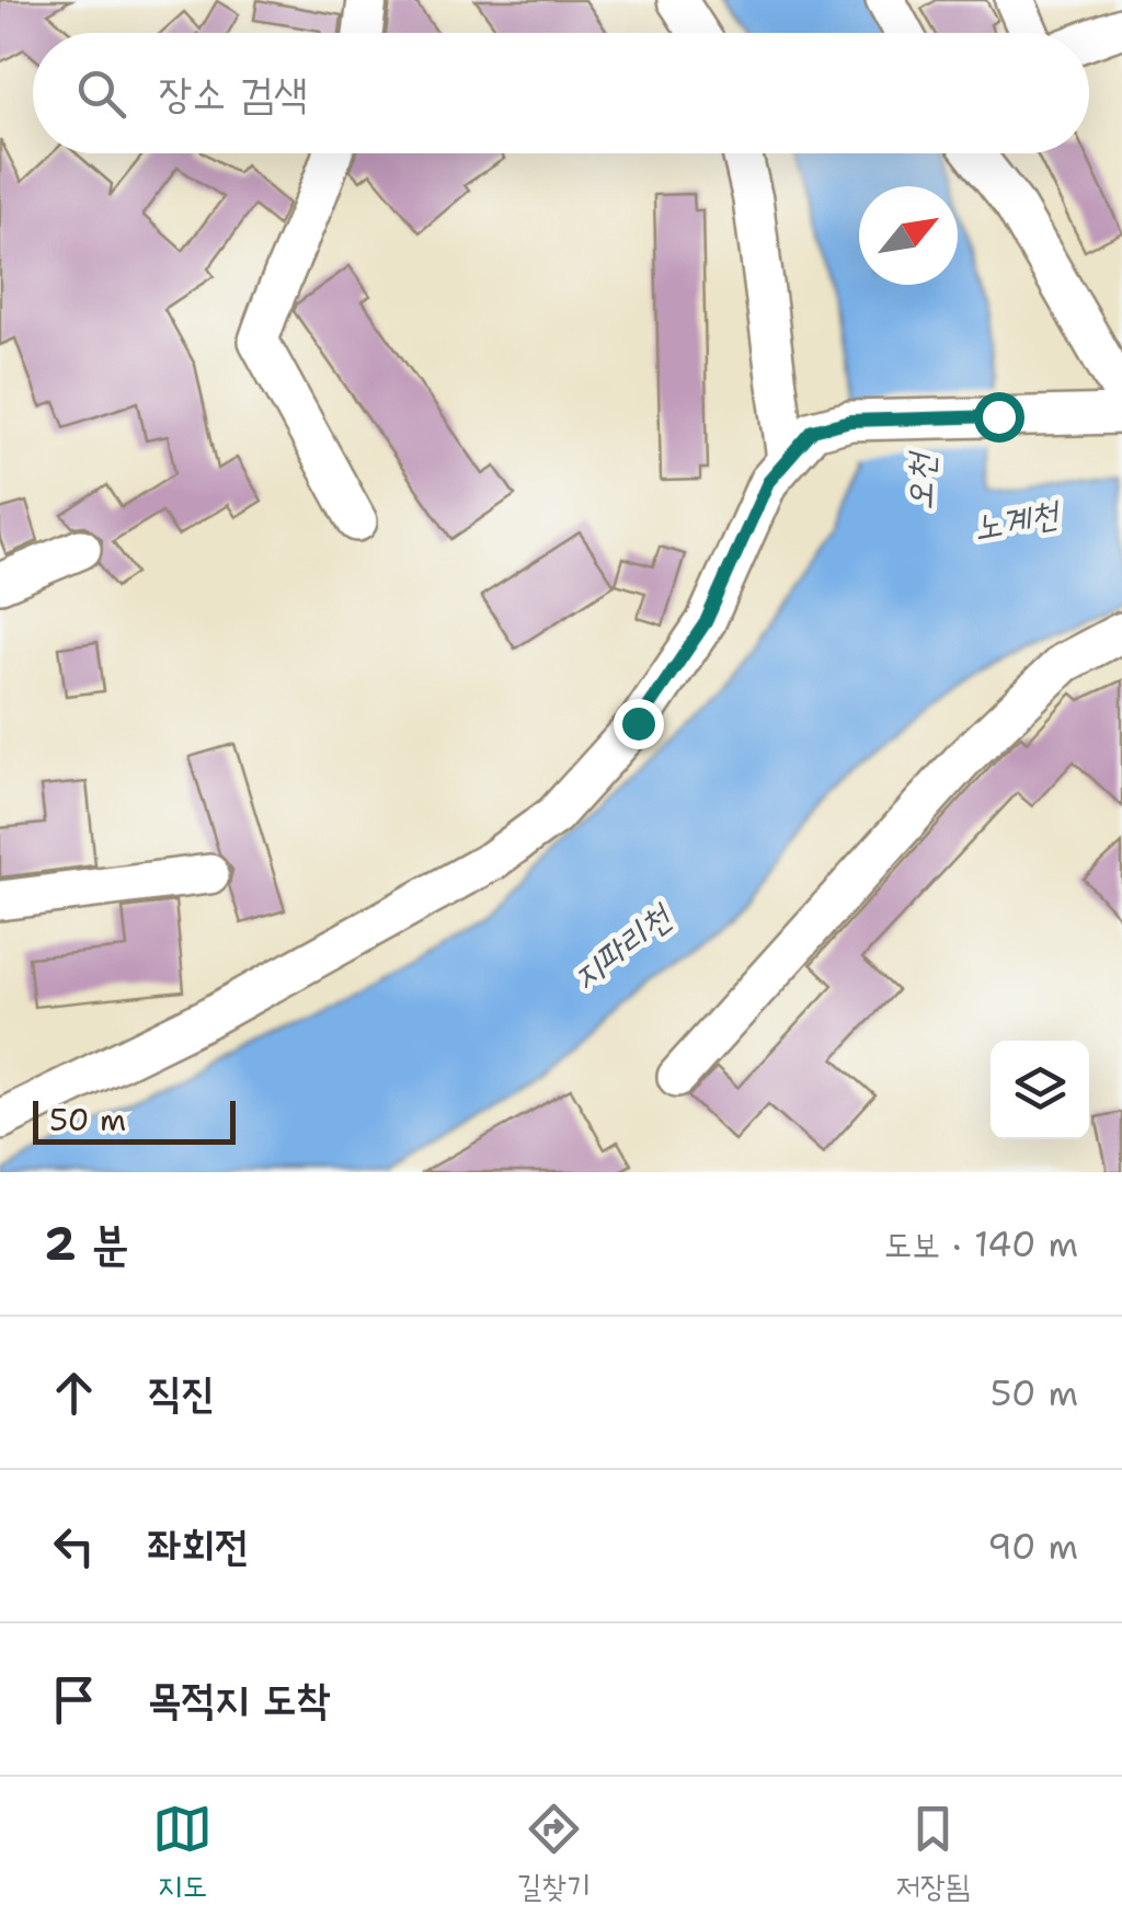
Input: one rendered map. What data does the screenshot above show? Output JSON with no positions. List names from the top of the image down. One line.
{"water":["오천","노계천","지파리천"],"scale_bar":"50 m","north":"top right","page":{"search":"장소 검색","scale":"50 m","heading":["2 분","도보 · 140 m"],"list":[["직진","50 m"],["좌회전","90 m"],"목적지 도착"],"nav":["지도","길찾기","저장됨"]}}
